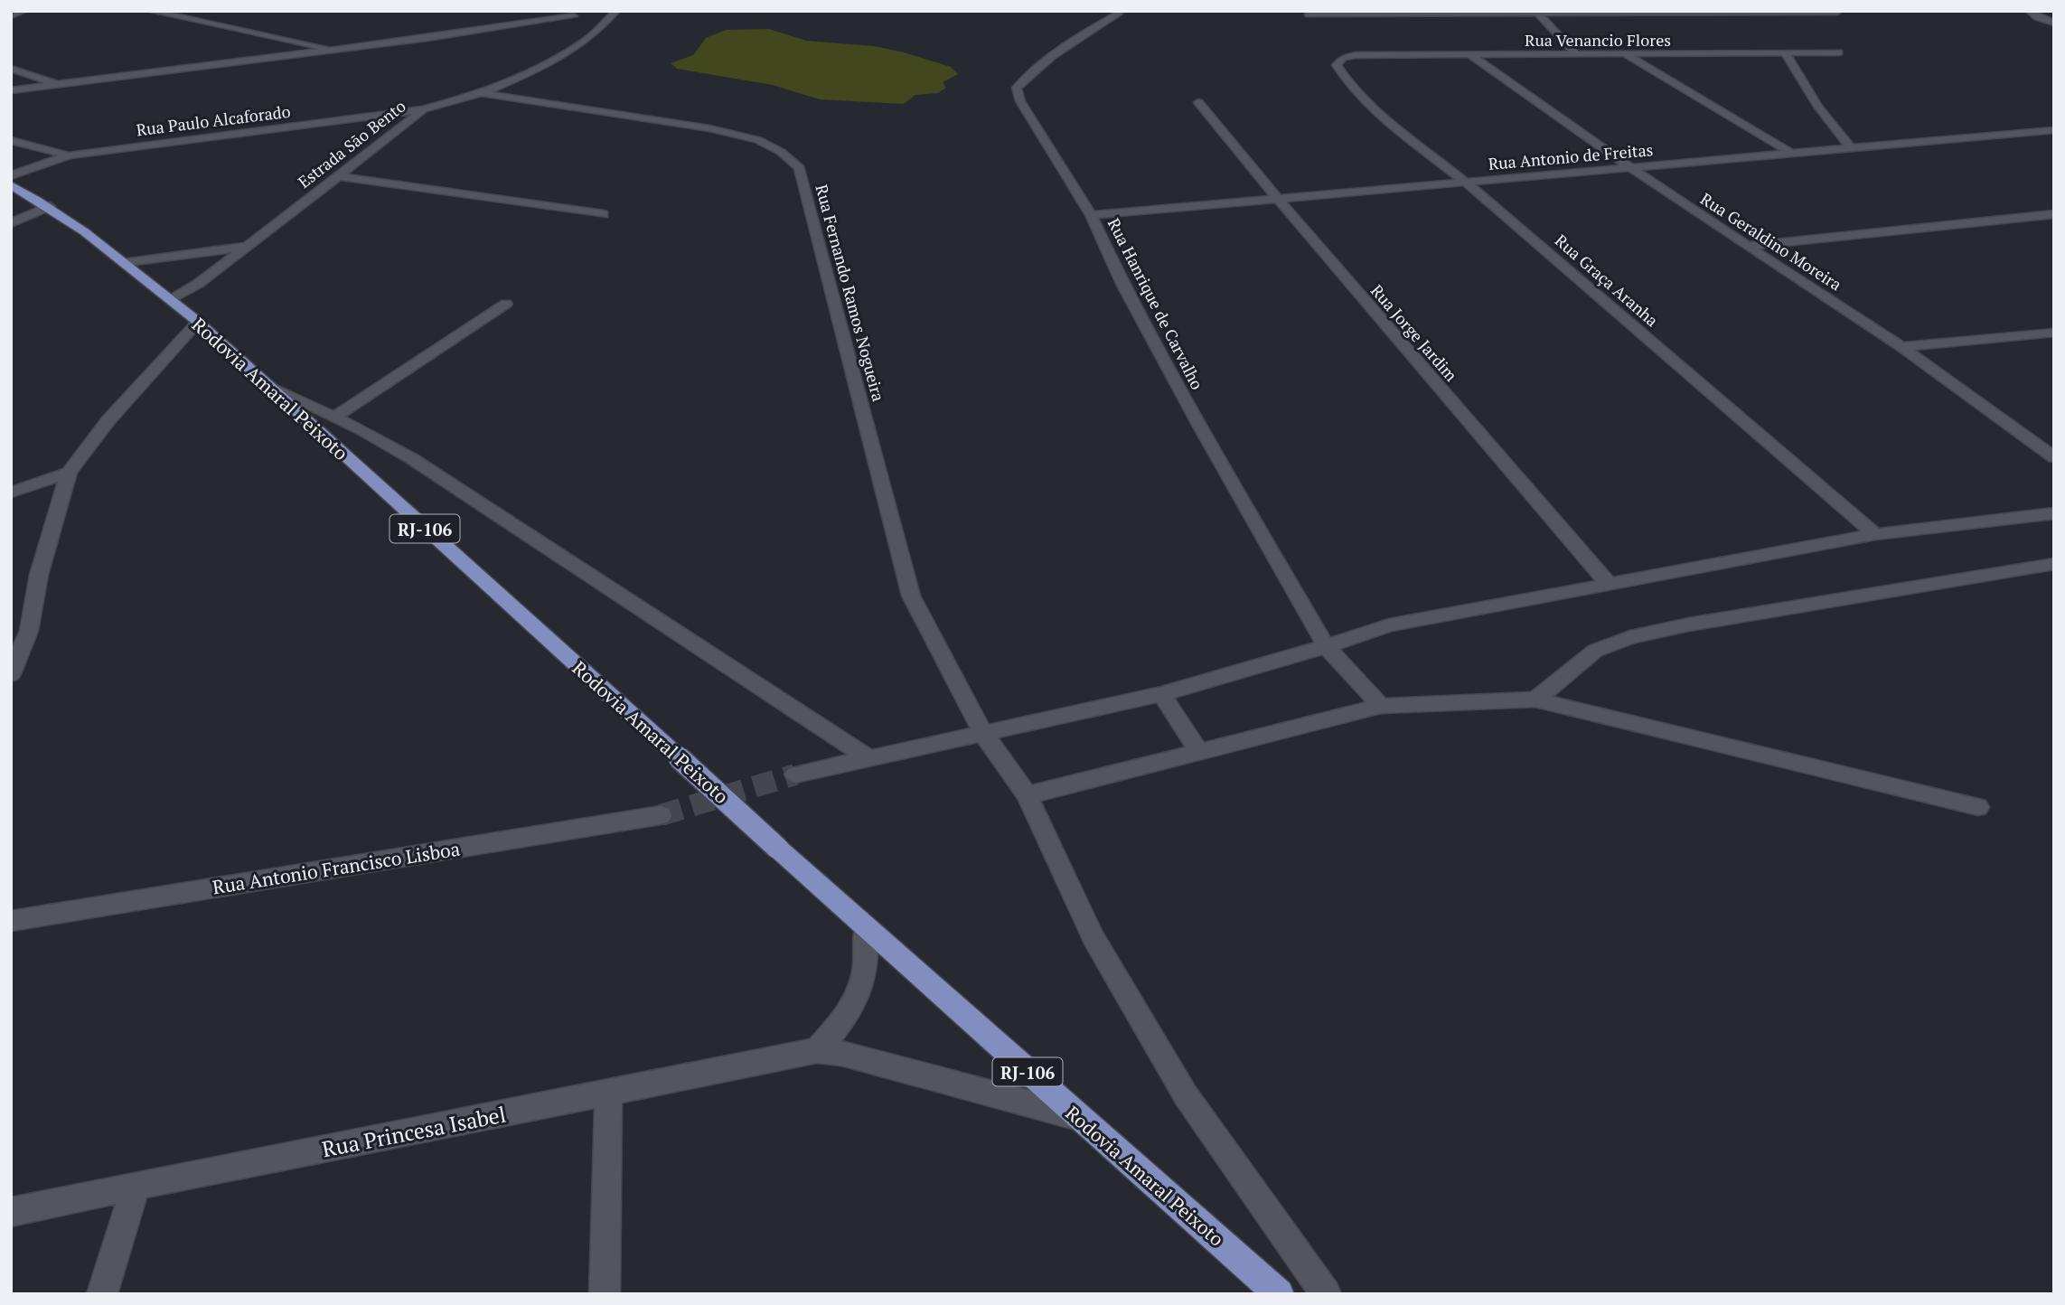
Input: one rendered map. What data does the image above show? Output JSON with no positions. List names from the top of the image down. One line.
{"streets":{"highway":["Rodovia Amaral Peixoto","RJ-106"],"street":["Rua Venancio Flores","Rua Paulo Alcaforado","Estrada São Bento","Rua Antonio de Freitas","Rua Geraldino Moreira","Rua Graça Aranha","Rua Fernando Ramos Nogueira","Rua Hanrique de Carvalho","Rua Jorge Jardim","Rua Antonio Francisco Lisboa","Rua Princesa Isabel"]},"crossings":[["Rua Venancio Flores","Rua Geraldino Moreira"],["Rua Venancio Flores","Rua Graça Aranha"],["Rua Paulo Alcaforado","Estrada São Bento"],["Estrada São Bento","Rua Fernando Ramos Nogueira"],["Estrada São Bento","Rodovia Amaral Peixoto"],["Rua Antonio de Freitas","Rua Geraldino Moreira"],["Rua Antonio de Freitas","Rua Graça Aranha"],["Rua Antonio de Freitas","Rua Hanrique de Carvalho"],["Rua Antonio de Freitas","Rua Jorge Jardim"],["Rodovia Amaral Peixoto","Rua Princesa Isabel"]]}
